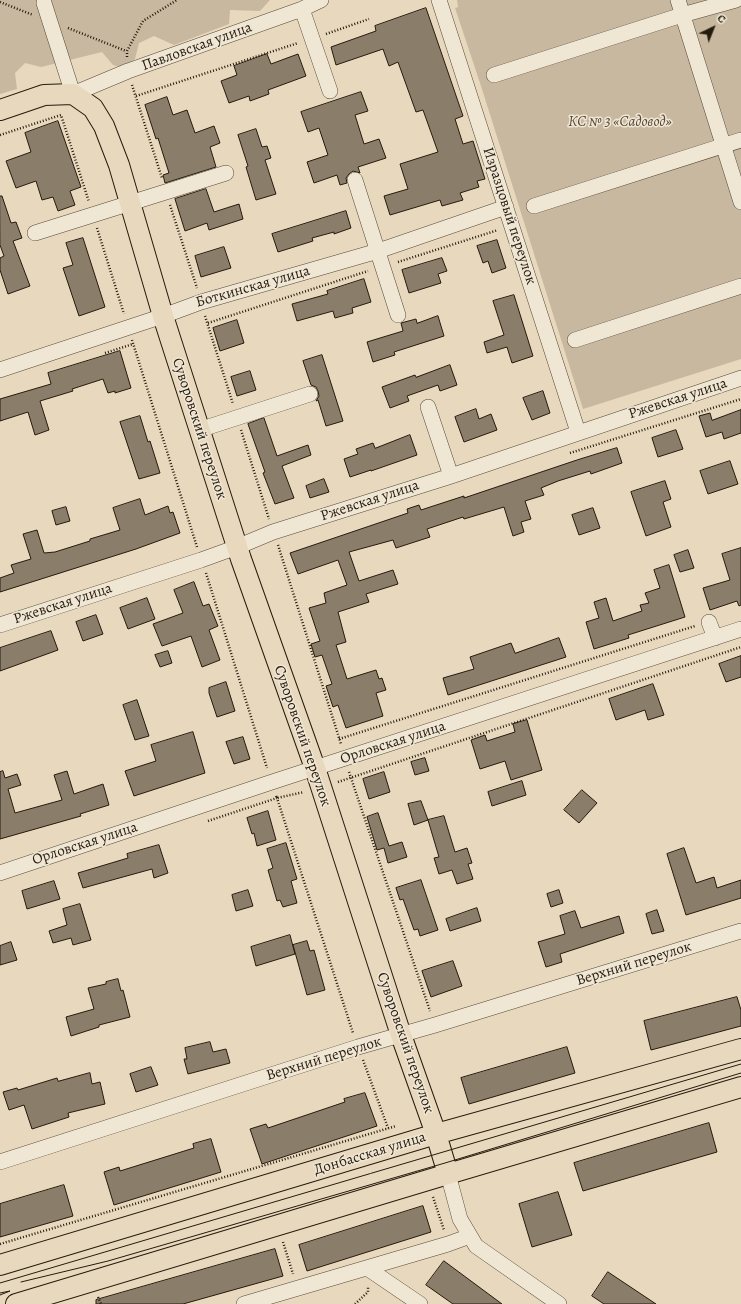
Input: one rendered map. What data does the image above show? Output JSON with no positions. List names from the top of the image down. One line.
{"streets":{"main road":["Павловская улица","Суворовский переулок","Донбасская улица"],"street":["Изразцовый переулок","Боткинская улица","Ржевская улица","Орловская улица","Верхний переулок"]},"crossings":[["Павловская улица","Суворовский переулок"],["Изразцовый переулок","Боткинская улица"],["Изразцовый переулок","Ржевская улица"],["Боткинская улица","Суворовский переулок"],["Ржевская улица","Суворовский переулок"],["Суворовский переулок","Орловская улица"],["Суворовский переулок","Верхний переулок"],["Суворовский переулок","Донбасская улица"]],"parks":["КС № 3 «Садовод»"],"north":"top right"}
